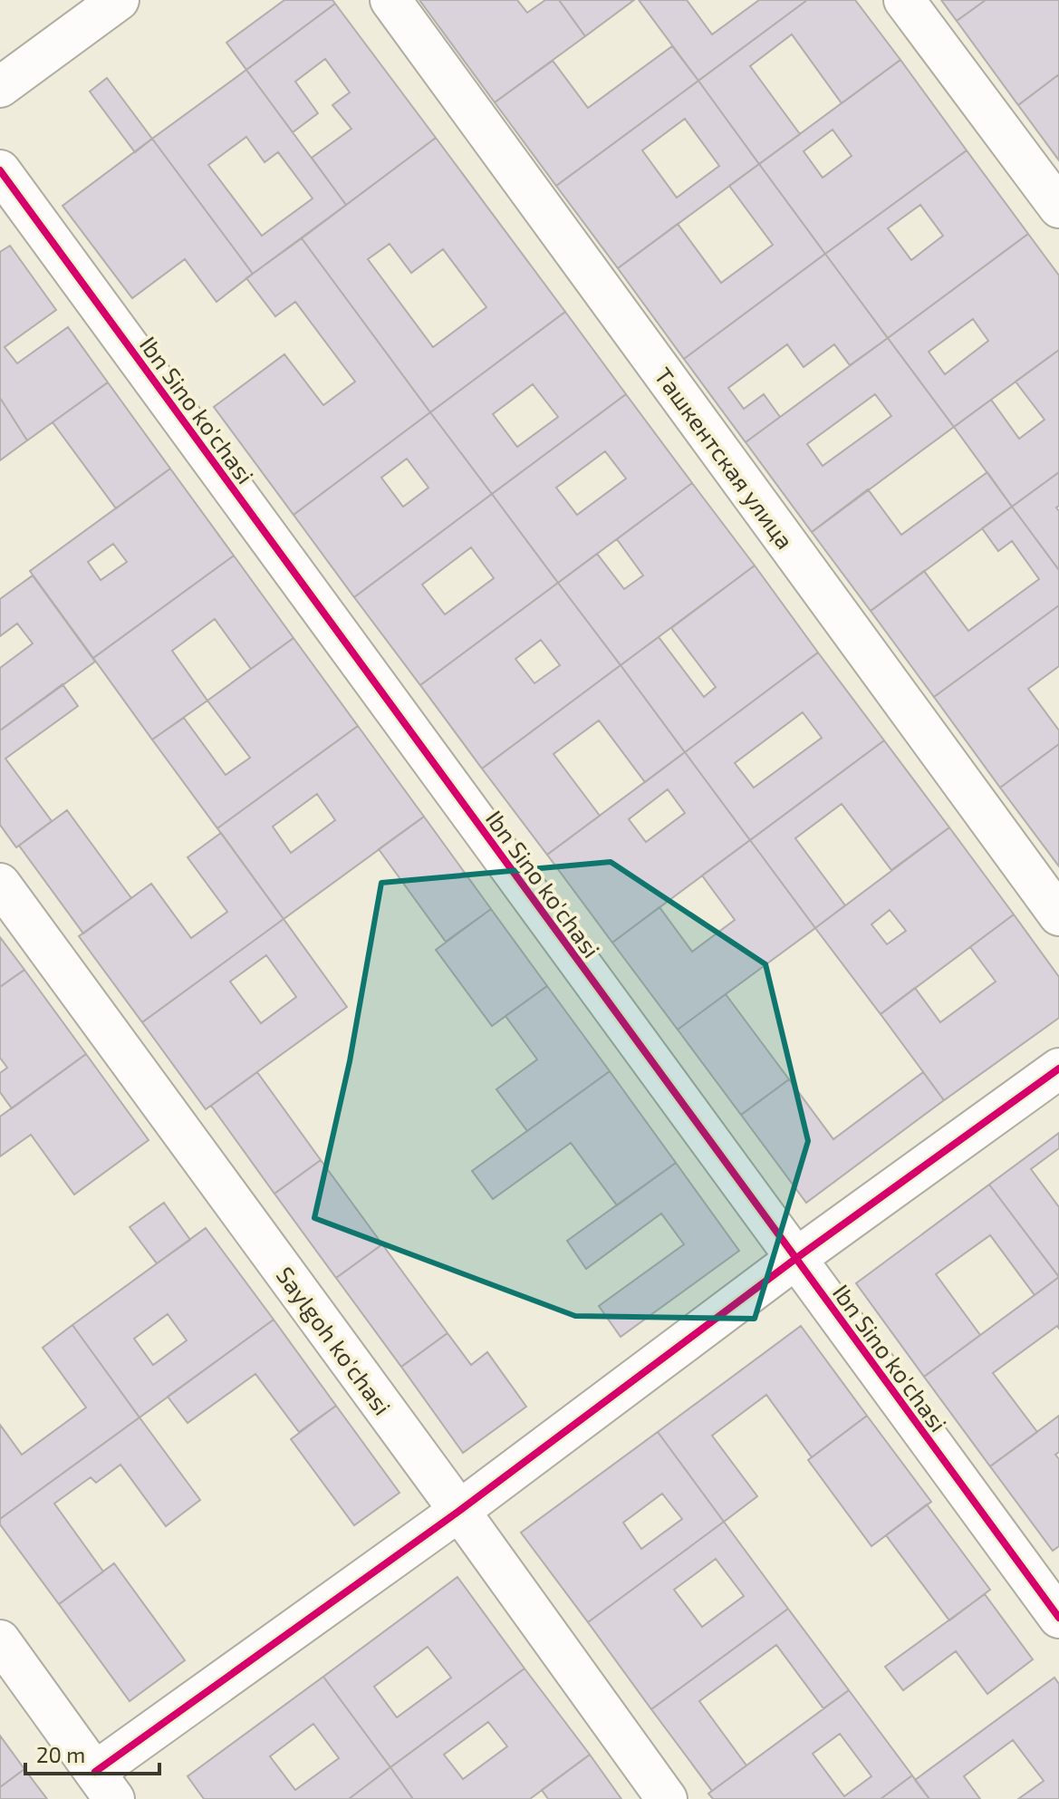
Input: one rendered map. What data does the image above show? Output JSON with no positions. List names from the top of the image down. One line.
{"streets":{"street":["Ibn Sino ko'chasi","Ташкентская улица","Saylgoh ko'chasi"]},"scale_bar":"20 m"}
